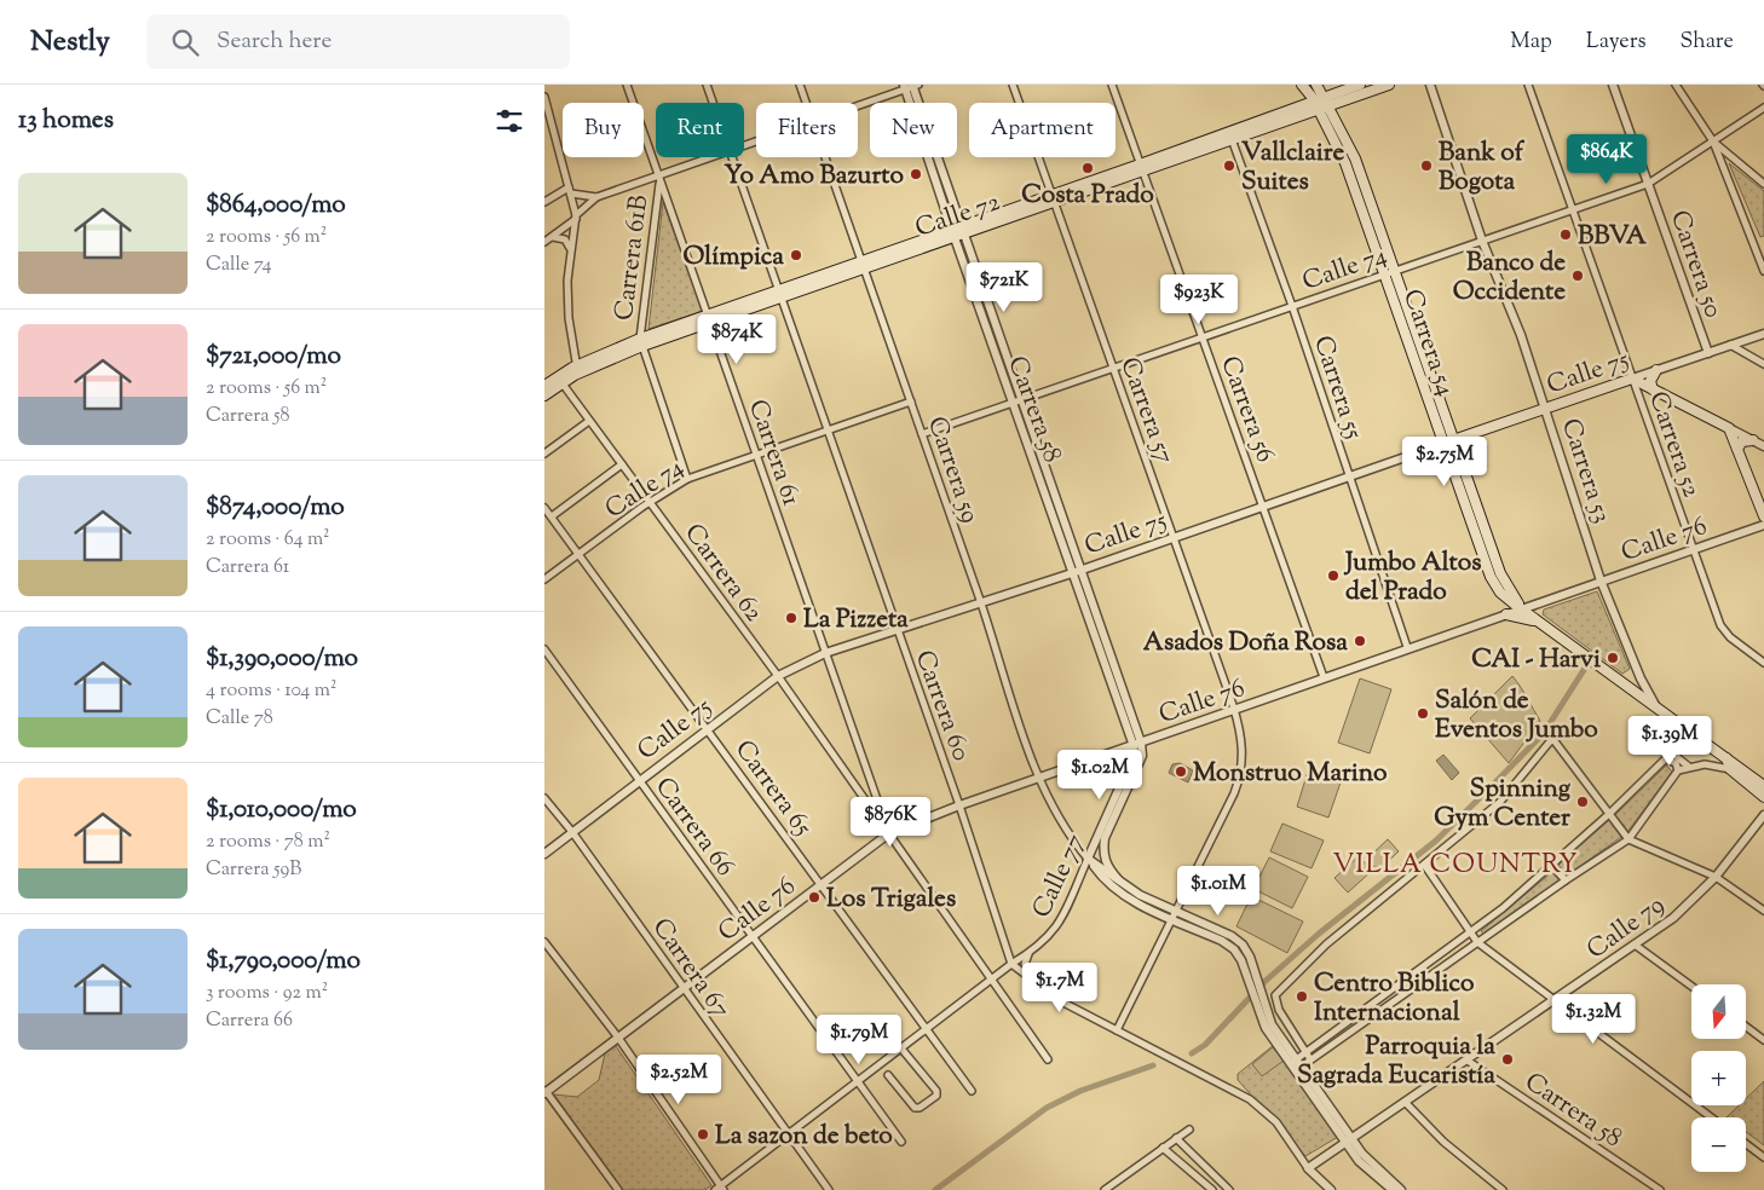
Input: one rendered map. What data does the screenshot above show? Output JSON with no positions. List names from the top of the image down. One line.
{"streets":{"main road":["Calle 72","Carrera 54","Calle 75","Carrera 53"],"street":["Carrera 61B","Carrera 50","Calle 74","Carrera 55","Carrera 58","Carrera 56","Carrera 57","Carrera 52","Carrera 61","Carrera 59","Calle 76","Carrera 62","Carrera 60","Carrera 65","Carrera 66","Calle 77","Calle 79","Carrera 67"]},"crossings":[["Calle 72","Carrera 61B"],["Calle 72","Carrera 54"],["Calle 72","Carrera 55"],["Calle 72","Carrera 58"],["Calle 72","Carrera 56"],["Calle 72","Carrera 57"],["Calle 72","Carrera 61"],["Calle 72","Carrera 59"],["Calle 72","Carrera 62"],["Calle 72","Carrera 60"],["Carrera 61B","Calle 74"],["Carrera 61B","Carrera 61"],["Carrera 50","Calle 74"],["Carrera 50","Calle 75"],["Calle 74","Carrera 54"],["Calle 74","Carrera 55"],["Calle 74","Carrera 58"],["Calle 74","Carrera 56"],["Calle 74","Carrera 57"],["Calle 74","Carrera 52"],["Calle 74","Carrera 61"],["Calle 74","Carrera 59"],["Calle 74","Carrera 53"],["Calle 74","Carrera 62"],["Calle 74","Carrera 60"],["Calle 74","Carrera 65"],["Carrera 54","Calle 75"],["Carrera 54","Carrera 53"],["Carrera 54","Calle 76"],["Calle 75","Carrera 55"],["Calle 75","Carrera 58"],["Calle 75","Carrera 56"],["Calle 75","Carrera 57"],["Calle 75","Carrera 52"],["Calle 75","Carrera 61"],["Calle 75","Carrera 59"],["Calle 75","Carrera 53"],["Calle 75","Carrera 62"],["Calle 75","Carrera 60"],["Calle 75","Carrera 65"],["Calle 75","Carrera 66"],["Calle 75","Carrera 67"],["Carrera 55","Calle 76"],["Carrera 58","Calle 76"],["Carrera 58","Calle 77"],["Carrera 58","Calle 79"],["Carrera 56","Calle 76"],["Carrera 57","Calle 76"],["Carrera 52","Calle 76"],["Carrera 61","Calle 76"],["Carrera 61","Carrera 62"],["Carrera 59","Calle 76"],["Carrera 59","Calle 77"],["Carrera 53","Calle 76"],["Calle 76","Carrera 62"],["Calle 76","Carrera 60"],["Calle 76","Carrera 65"],["Calle 76","Carrera 66"],["Calle 76","Calle 77"],["Calle 76","Carrera 67"],["Carrera 62","Calle 77"],["Carrera 60","Calle 77"],["Carrera 65","Calle 77"],["Carrera 66","Calle 77"],["Calle 77","Carrera 67"]],"districts":["VILLA COUNTRY"],"places":["Vallclaire Suites","Bank of Bogota","Costa Prado","Yo Amo Bazurto","BBVA","Olímpica","Banco de Occidente","Jumbo Altos del Prado","La Pizzeta","Asados Doña Rosa","CAI - Harvi","Salón de Eventos Jumbo","Monstruo Marino","Spinning Gym Center","Los Trigales","Centro Biblico Internacional","Parroquia la Sagrada Eucaristía","La sazon de beto"],"north":"bottom","page":{"header":"Nestly","search":"Search here","nav":["Map","Layers","Share"],"heading":"13 homes","chip":["Buy","Rent","Filters","New","Apartment"],"price":["$864K","$721K","$923K","$874K","$2.75M","$1.39M","$1.02M","$876K","$1.01M","$1.7M","$1.32M","$1.79M","$2.52M"],"list":[{"name":"$864,000/mo","note":"2 rooms · 56 m² · Calle 74"},{"name":"$721,000/mo","note":"2 rooms · 56 m² · Carrera 58"},{"name":"$874,000/mo","note":"2 rooms · 64 m² · Carrera 61"},{"name":"$1,390,000/mo","note":"4 rooms · 104 m² · Calle 78"},{"name":"$1,010,000/mo","note":"2 rooms · 78 m² · Carrera 59B"},{"name":"$1,790,000/mo","note":"3 rooms · 92 m² · Carrera 66"}],"map_buttons":["+","−"]}}
